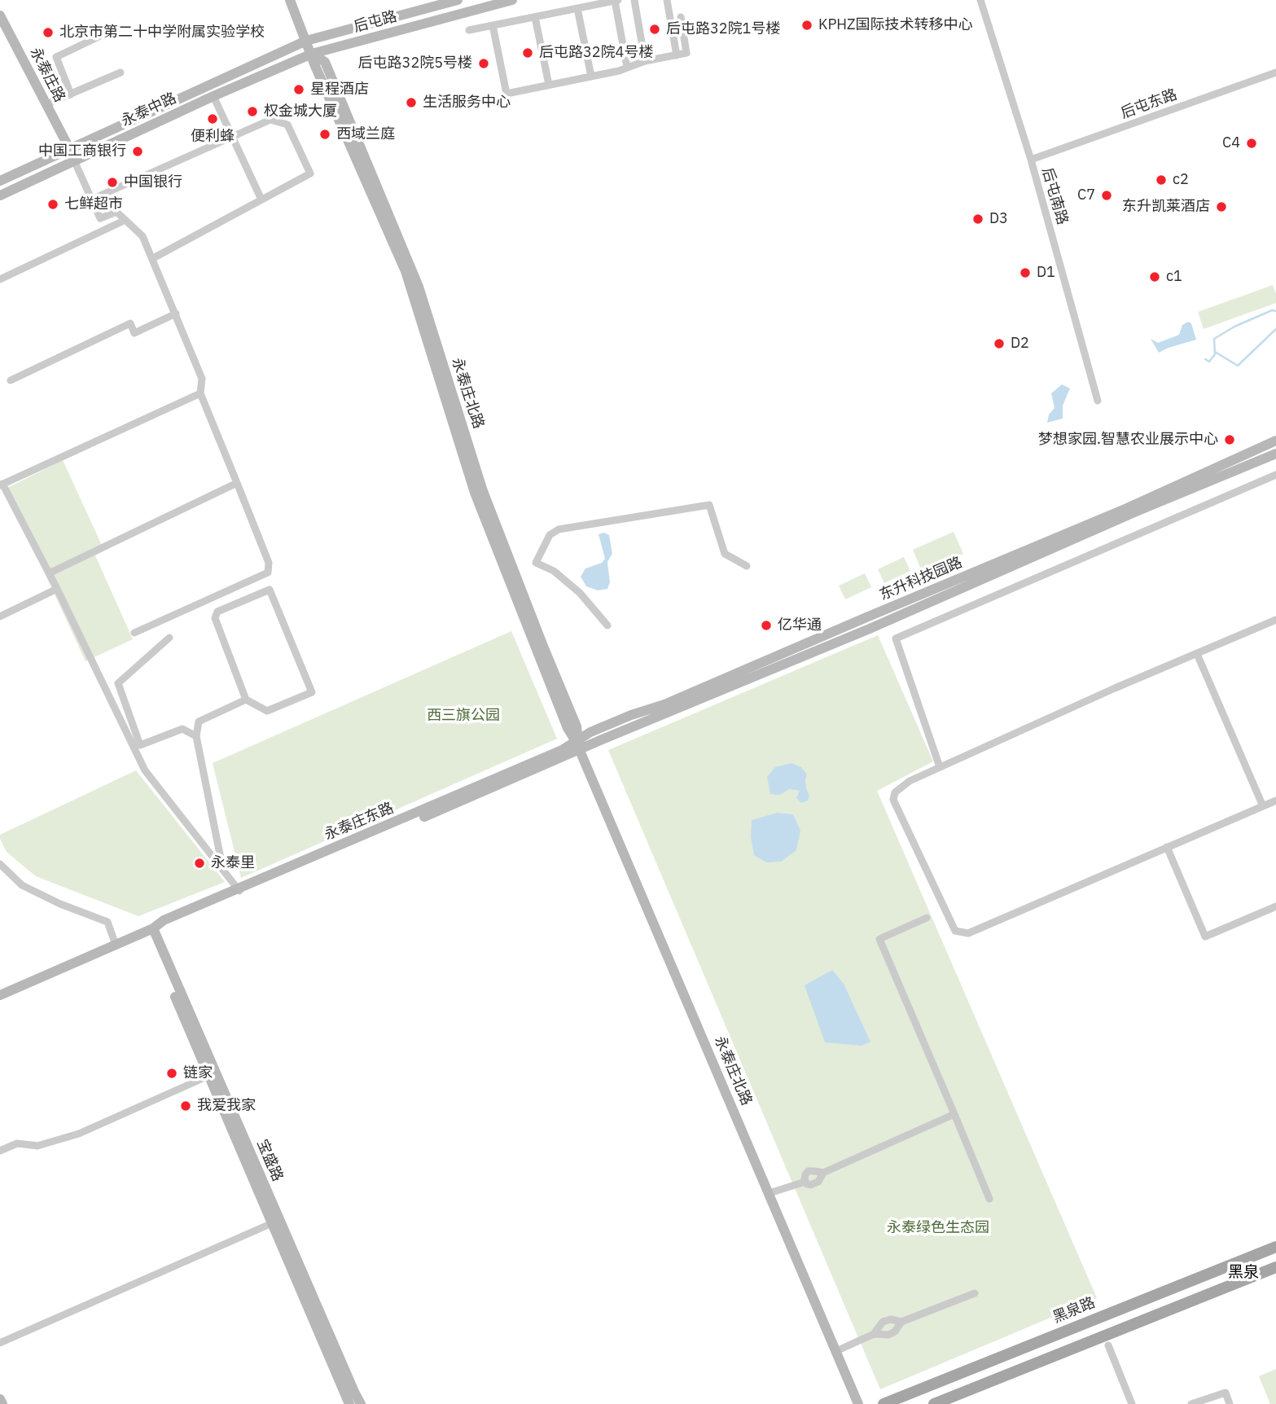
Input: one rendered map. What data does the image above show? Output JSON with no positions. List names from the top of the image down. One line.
{"streets":{"main road":["黑泉路"],"street":["后屯路","永泰庄路","后屯东路","永泰中路","后屯南路","永泰庄北路","东升科技园路","永泰庄东路","宝盛路"]},"crossings":[["后屯路","永泰中路"],["后屯路","永泰庄北路"],["永泰庄路","永泰中路"],["后屯东路","后屯南路"],["永泰中路","永泰庄北路"],["永泰庄北路","东升科技园路"],["永泰庄北路","永泰庄东路"],["东升科技园路","永泰庄东路"],["永泰庄东路","宝盛路"]],"districts":["黑泉"],"parks":["西三旗公园","永泰绿色生态园"],"places":["KPHZ国际技术转移中心","后屯路32院1号楼","北京市第二十中学附属实验学校","后屯路32院4号楼","后屯路32院5号楼","星程酒店","生活服务中心","权金城大厦","便利蜂","西域兰庭","C4","中国工商银行","c2","中国银行","C7","七鲜超市","东升凯莱酒店","D3","D1","c1","D2","梦想家园.智慧农业展示中心","亿华通","永泰里","链家","我爱我家"]}
